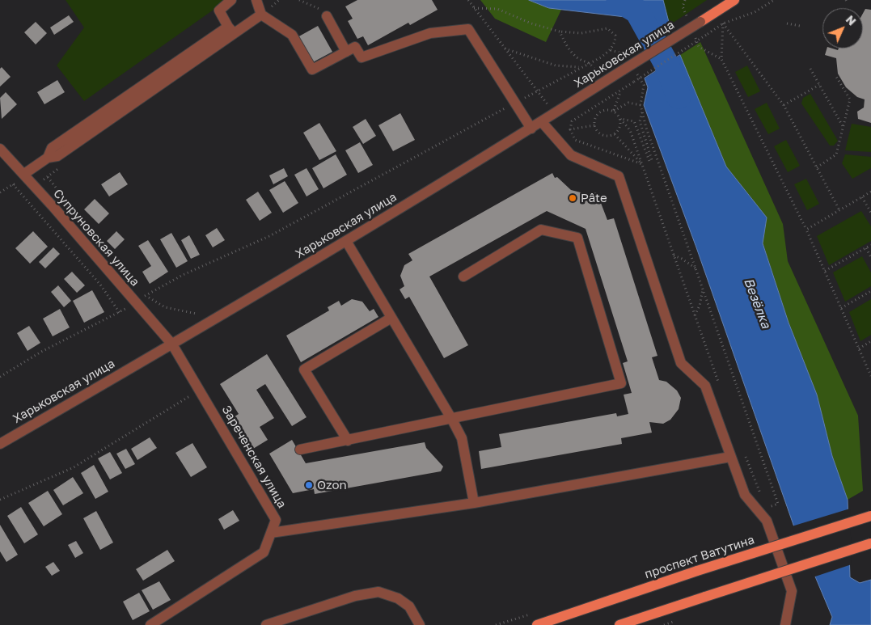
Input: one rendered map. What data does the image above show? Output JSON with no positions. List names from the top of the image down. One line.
{"streets":{"main road":["проспект Ватутина"],"street":["Харьковская улица","Супруновская улица","Зареченская улица"]},"crossings":[["Харьковская улица","Супруновская улица"],["Харьковская улица","Зареченская улица"],["Супруновская улица","Зареченская улица"]],"water":["Везёлка"],"places":["Pâte","Ozon"],"north":"top right"}
